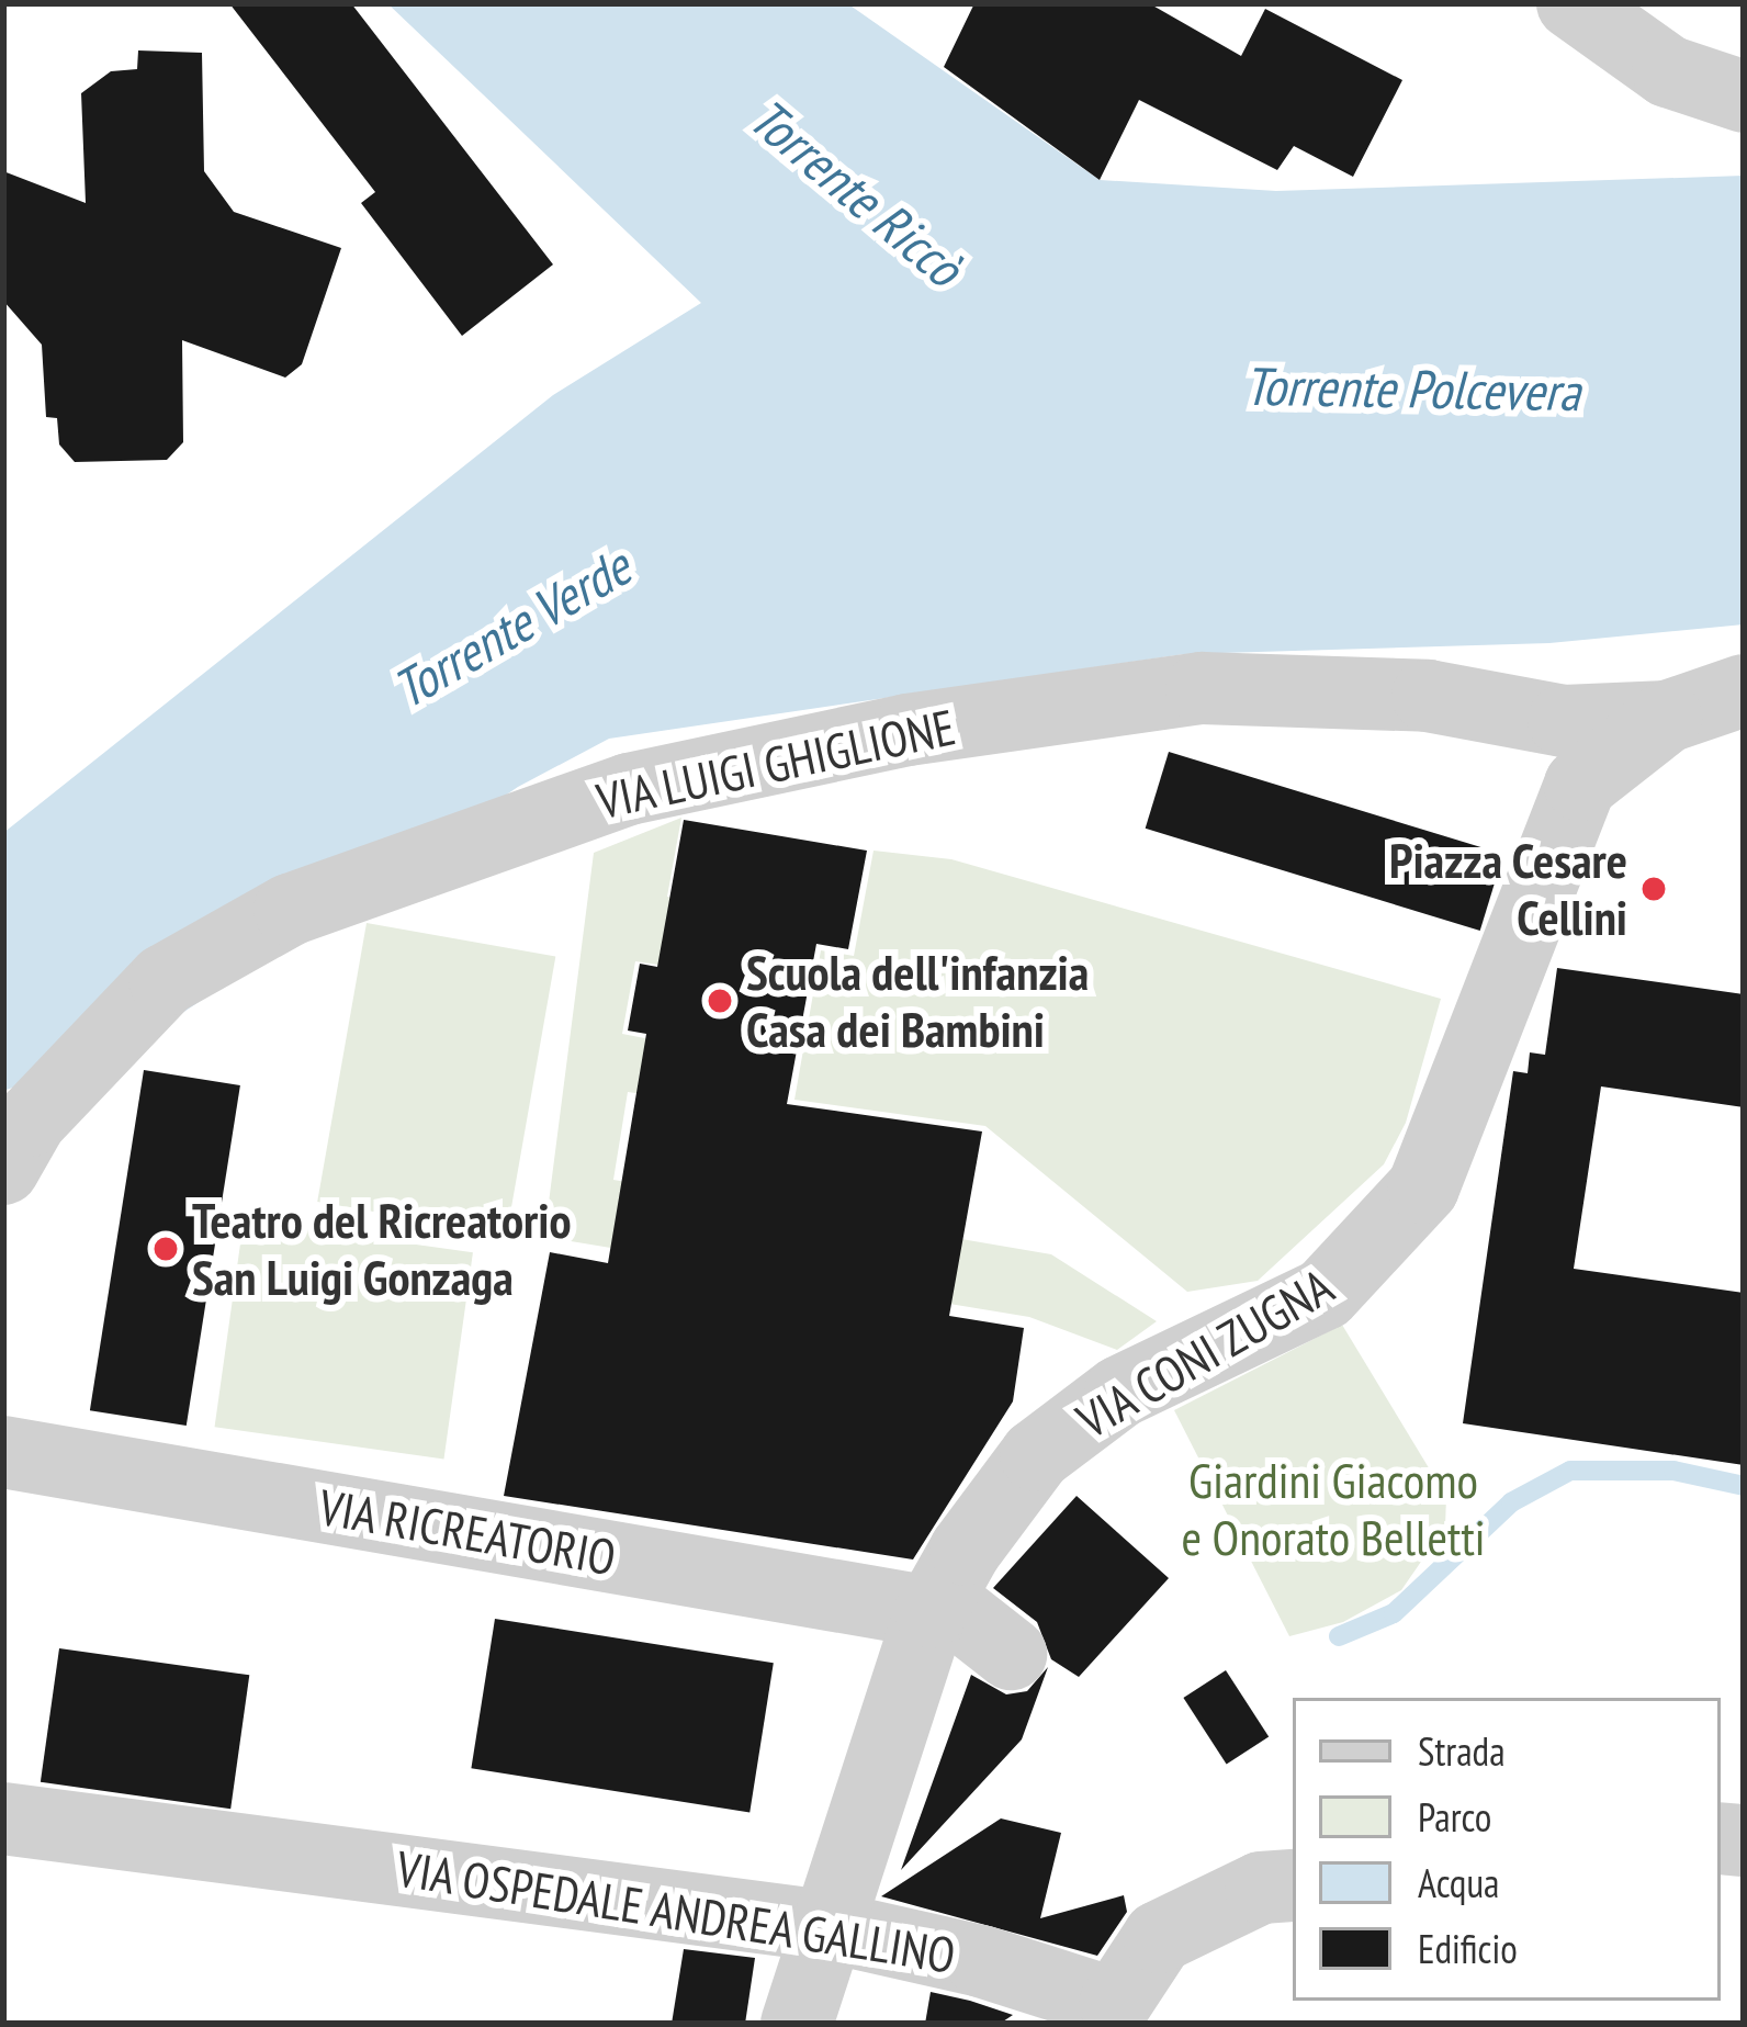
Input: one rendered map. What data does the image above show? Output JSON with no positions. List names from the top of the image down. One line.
{"streets":{"street":["VIA LUIGI GHIGLIONE","VIA CONI ZUGNA","VIA RICREATORIO","VIA OSPEDALE ANDREA GALLINO"]},"crossings":[["VIA LUIGI GHIGLIONE","VIA CONI ZUGNA"],["VIA CONI ZUGNA","VIA RICREATORIO"],["VIA CONI ZUGNA","VIA OSPEDALE ANDREA GALLINO"]],"water":["Torrente Riccò","Torrente Polcevera","Torrente Verde"],"parks":["Giardini Giacomo e Onorato Belletti"],"places":["Piazza Cesare Cellini","Scuola dell'infanzia Casa dei Bambini","Teatro del Ricreatorio San Luigi Gonzaga"],"legend":["Strada","Parco","Acqua","Edificio"]}
